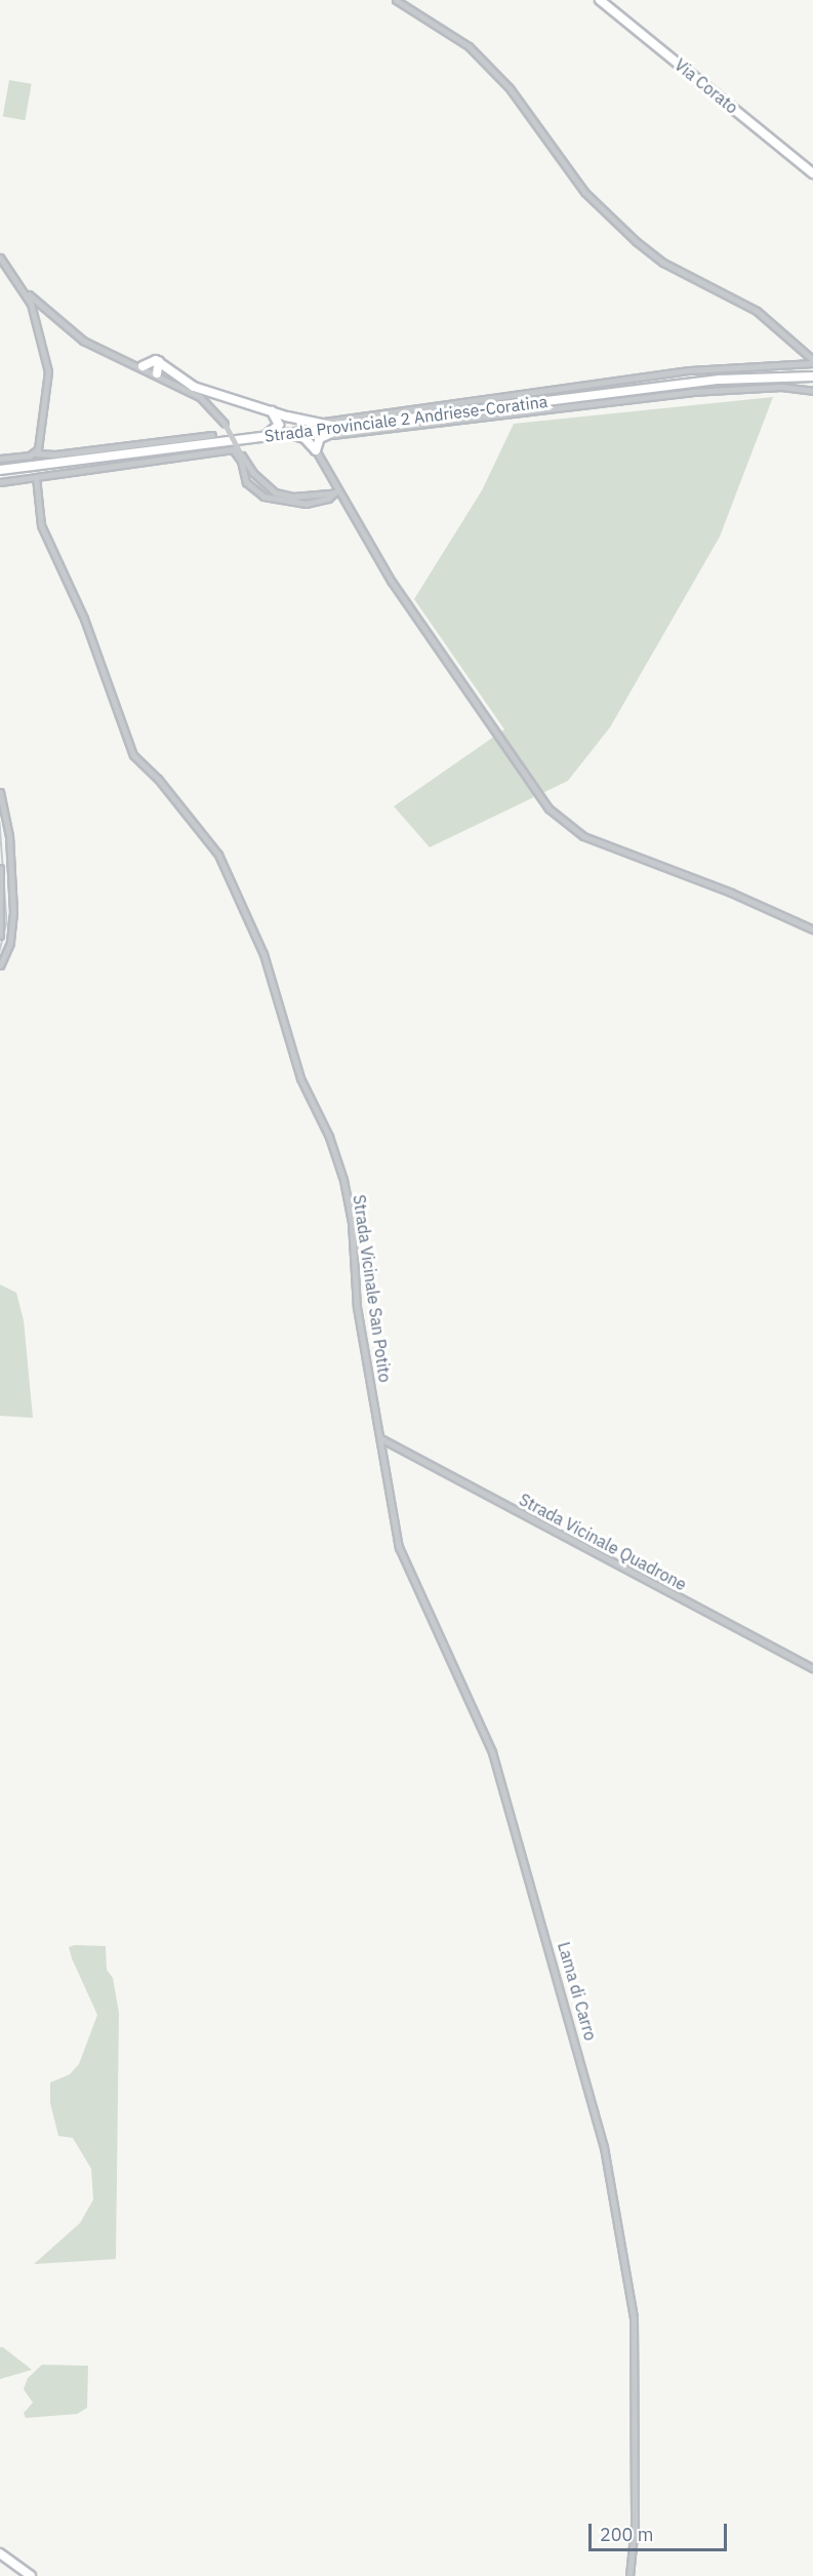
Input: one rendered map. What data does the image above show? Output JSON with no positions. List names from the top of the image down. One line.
{"streets":{"main road":["Via Corato","Strada Provinciale 2 Andriese-Coratina"],"street":["Strada Vicinale San Potito","Strada Vicinale Quadrone","Lama di Carro"]},"crossings":[["Strada Vicinale San Potito","Strada Vicinale Quadrone"],["Strada Vicinale San Potito","Lama di Carro"],["Strada Vicinale Quadrone","Lama di Carro"]],"scale_bar":"200 m"}
